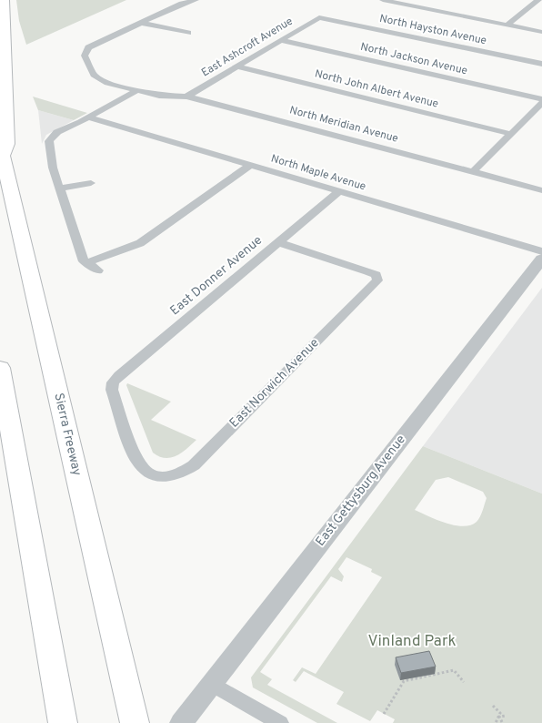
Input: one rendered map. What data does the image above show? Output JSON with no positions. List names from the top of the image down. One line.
{"streets":{"highway":["Sierra Freeway"],"street":["North Hayston Avenue","East Ashcroft Avenue","North Jackson Avenue","North John Albert Avenue","North Meridian Avenue","North Maple Avenue","East Donner Avenue","East Norwich Avenue","East Gettysburg Avenue"]},"crossings":[["North Hayston Avenue","East Ashcroft Avenue"],["East Ashcroft Avenue","North Jackson Avenue"],["East Ashcroft Avenue","North John Albert Avenue"],["East Ashcroft Avenue","North Meridian Avenue"],["North Maple Avenue","East Donner Avenue"],["East Donner Avenue","East Norwich Avenue"]],"parks":["Vinland Park"]}
